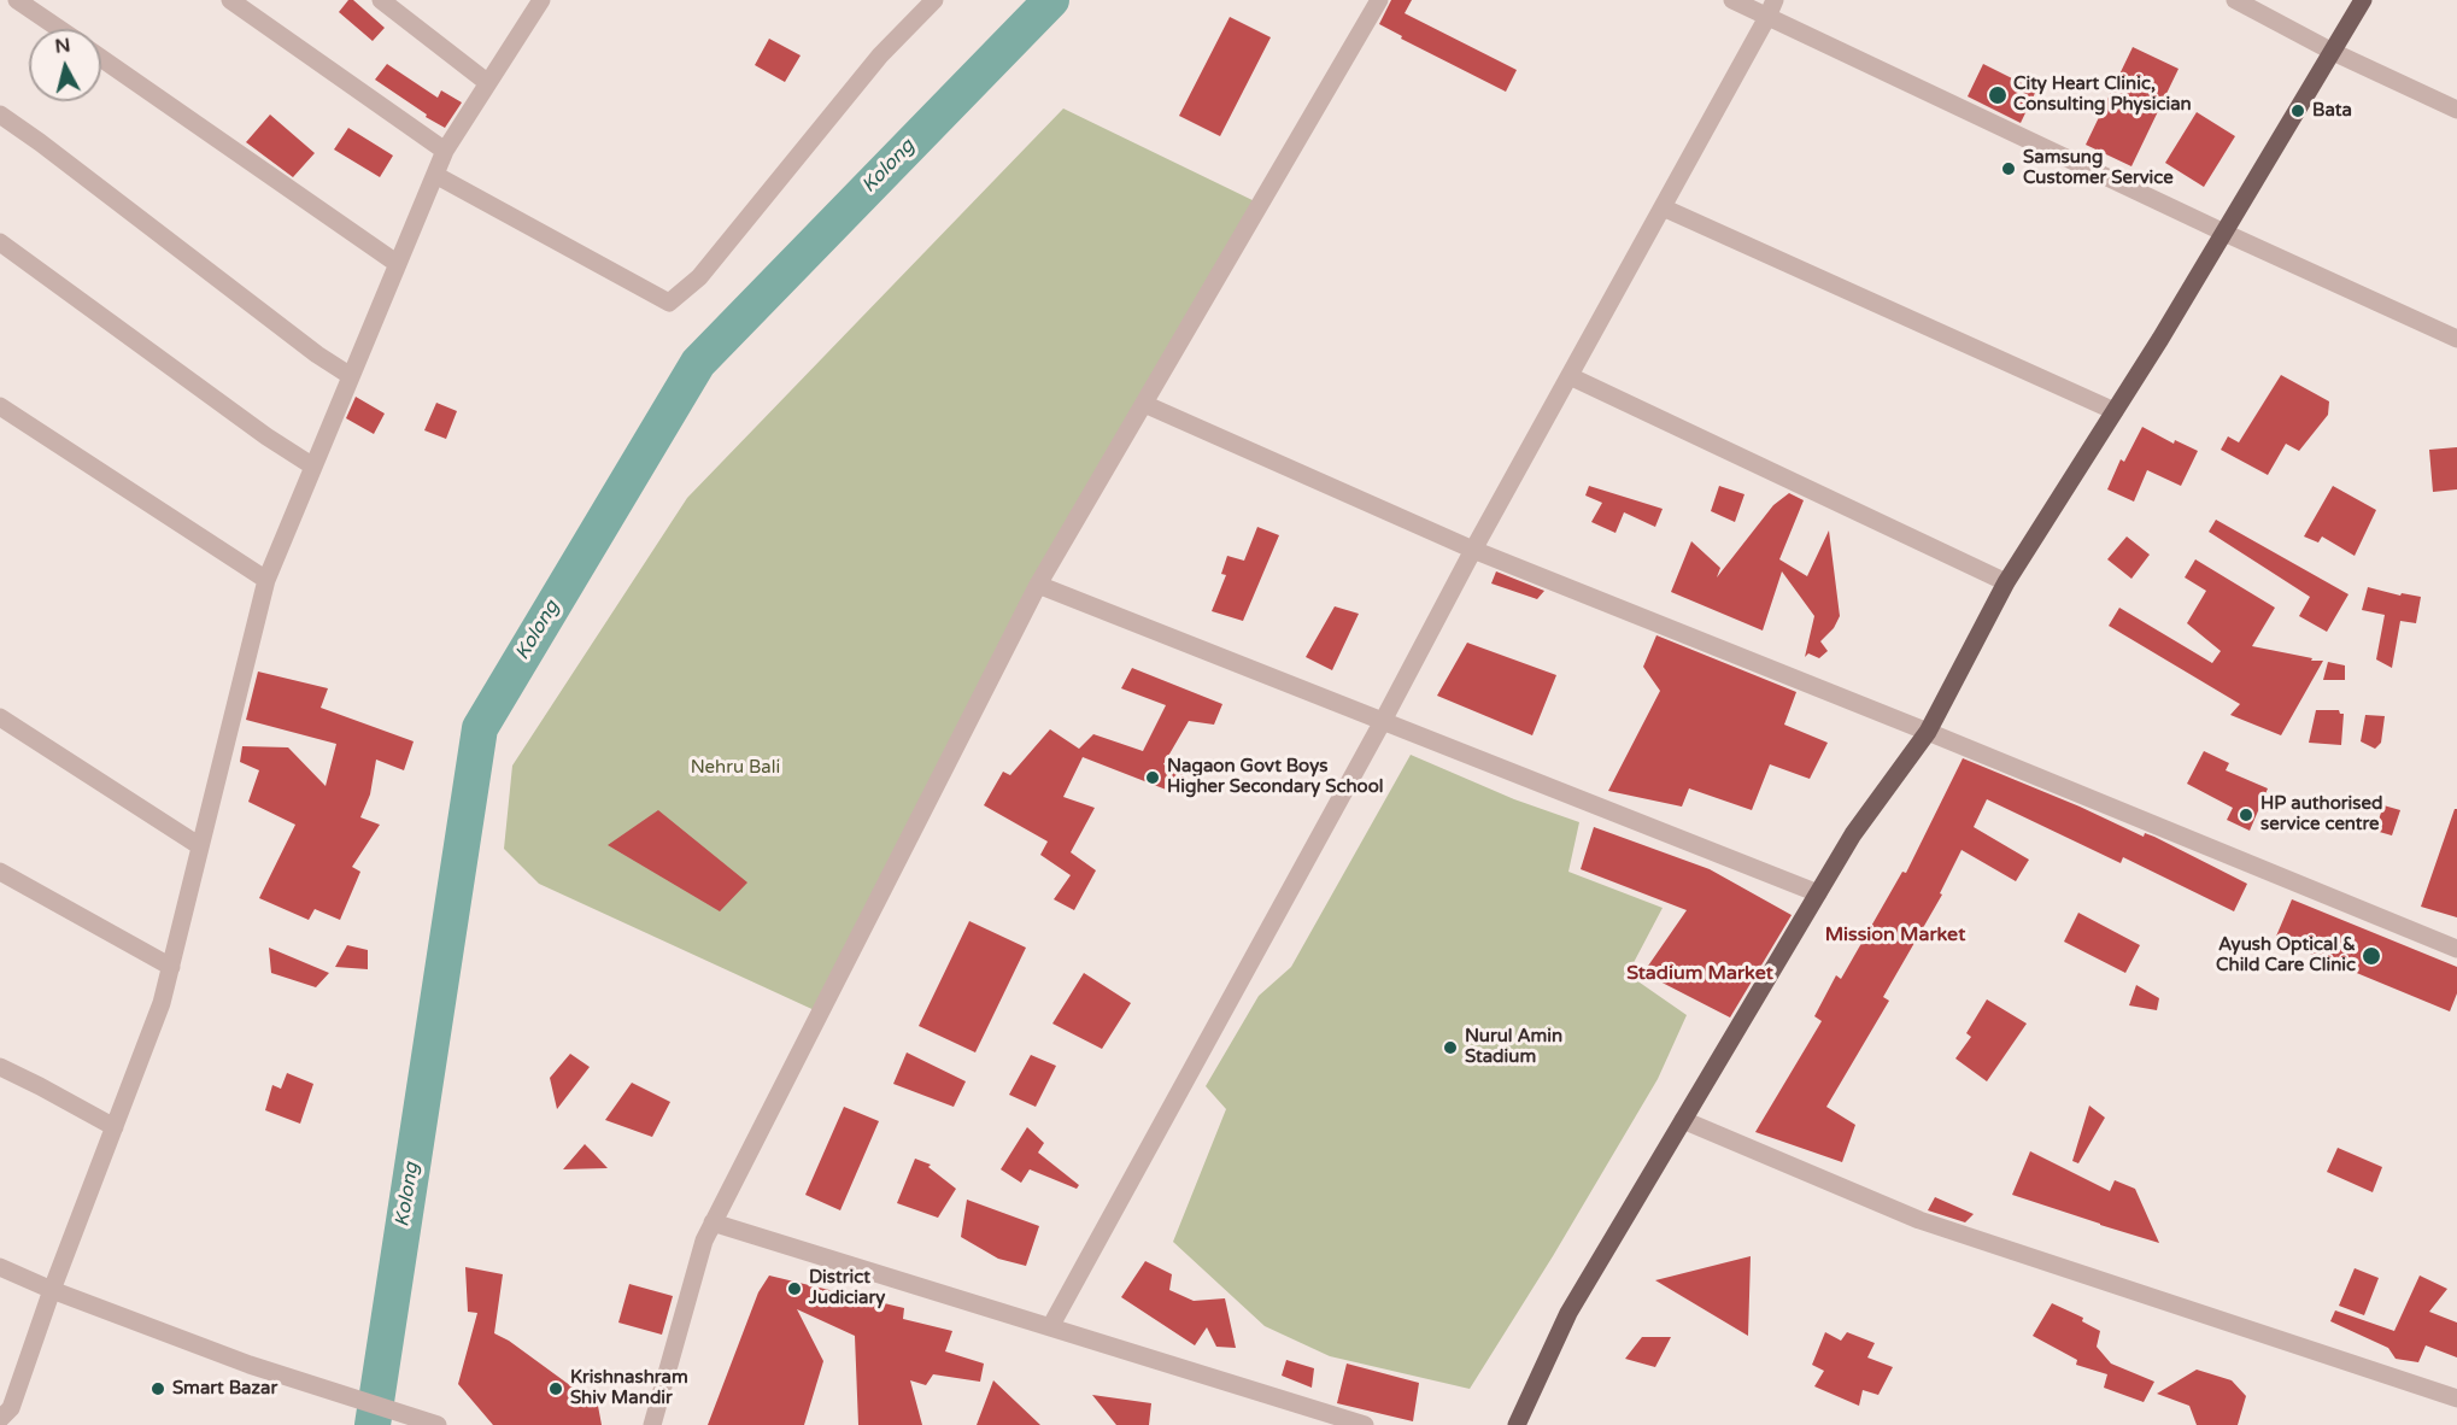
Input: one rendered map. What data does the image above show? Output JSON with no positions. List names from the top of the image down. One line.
{"districts":["Mission Market","Stadium Market"],"water":["Kolong"],"parks":["Nehru Bali"],"places":["City Heart Clinic, Consulting Physician","Bata","Samsung Customer Service","Nagaon Govt Boys Higher Secondary School","HP authorised service centre","Ayush Optical & Child Care Clinic","Nurul Amin Stadium","District Judiciary","Smart Bazar","Krishnashram Shiv Mandir"],"north":"top"}
